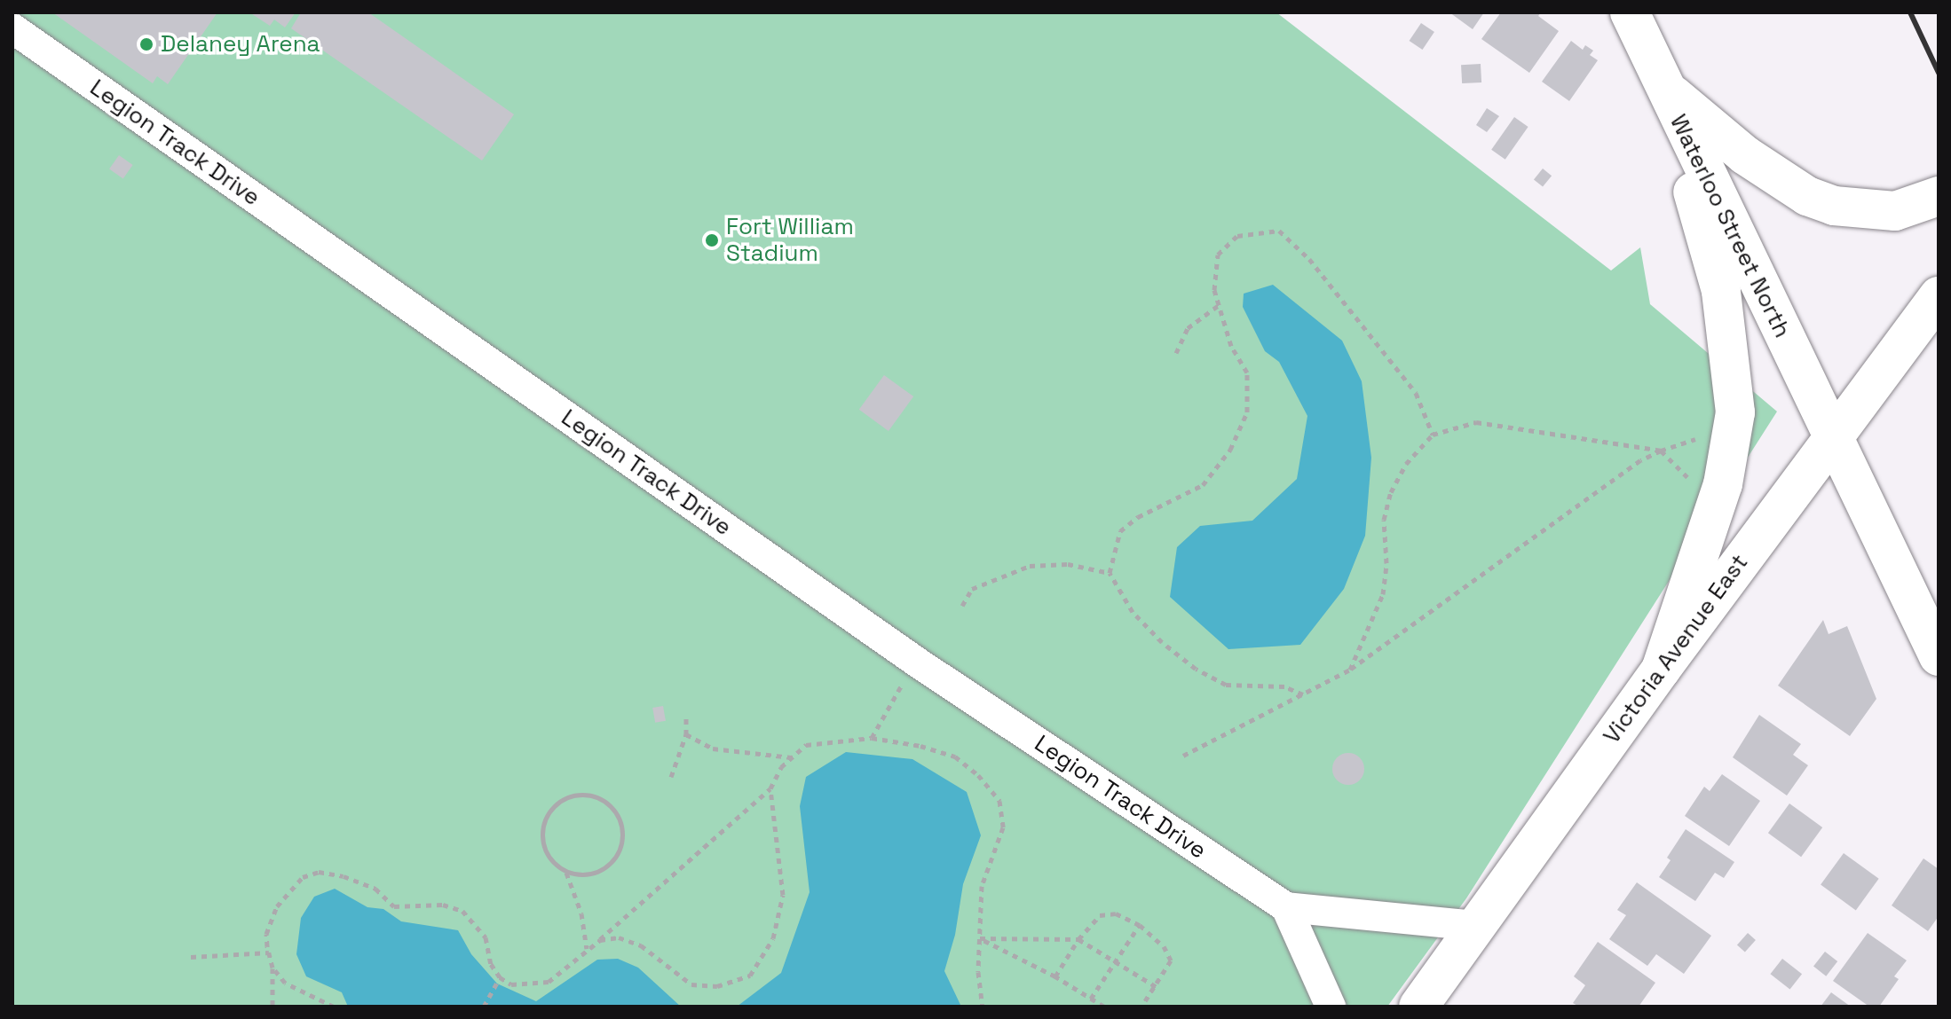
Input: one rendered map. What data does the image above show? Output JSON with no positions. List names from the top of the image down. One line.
{"streets":{"main road":["Waterloo Street North","Victoria Avenue East"],"street":["Legion Track Drive"]},"crossings":[["Legion Track Drive","Victoria Avenue East"],["Waterloo Street North","Victoria Avenue East"]],"places":["Delaney Arena","Fort William Stadium"]}
